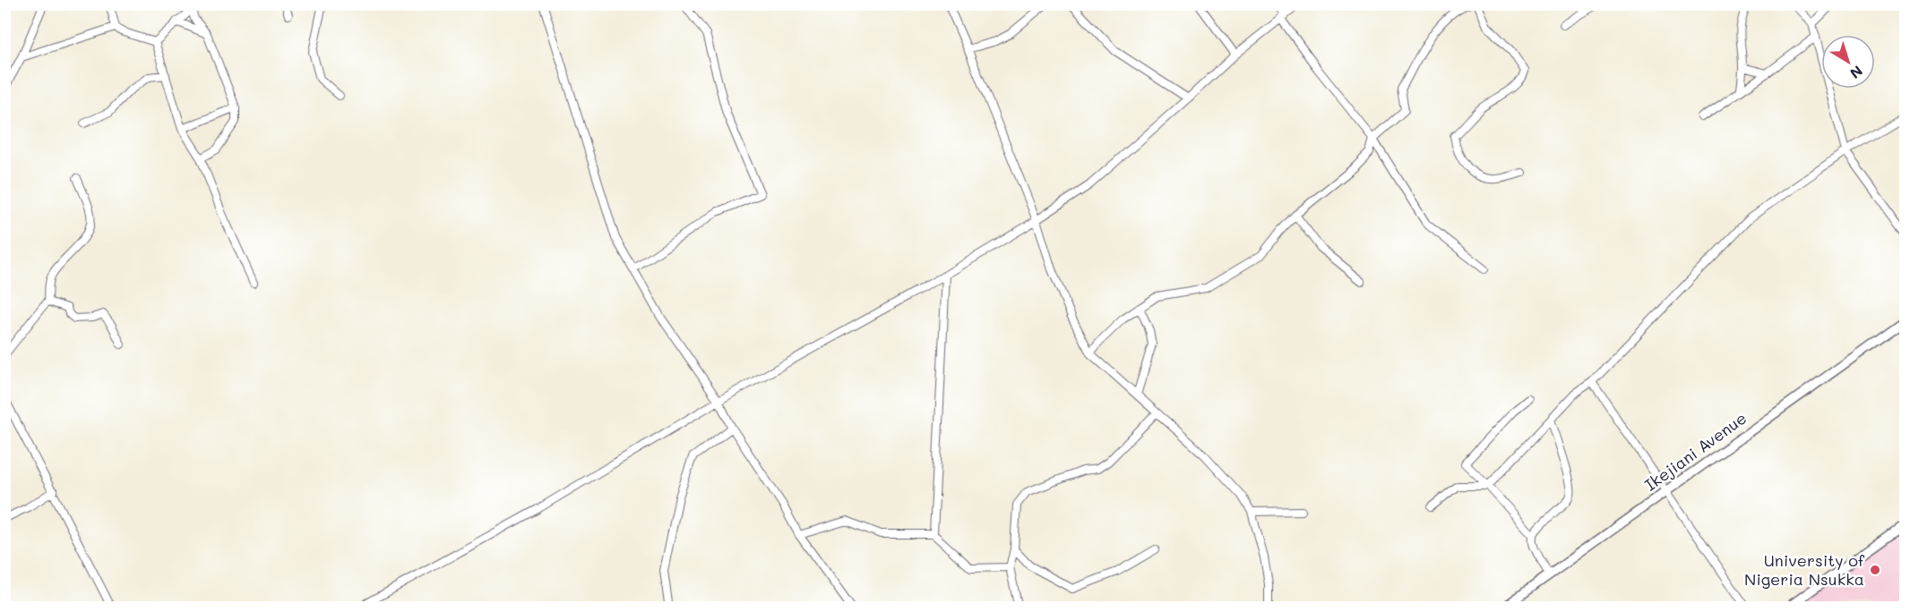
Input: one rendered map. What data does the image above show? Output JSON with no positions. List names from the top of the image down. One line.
{"streets":{"street":["Ikejiani Avenue"]},"places":["University of Nigeria Nsukka"],"north":"bottom right"}
